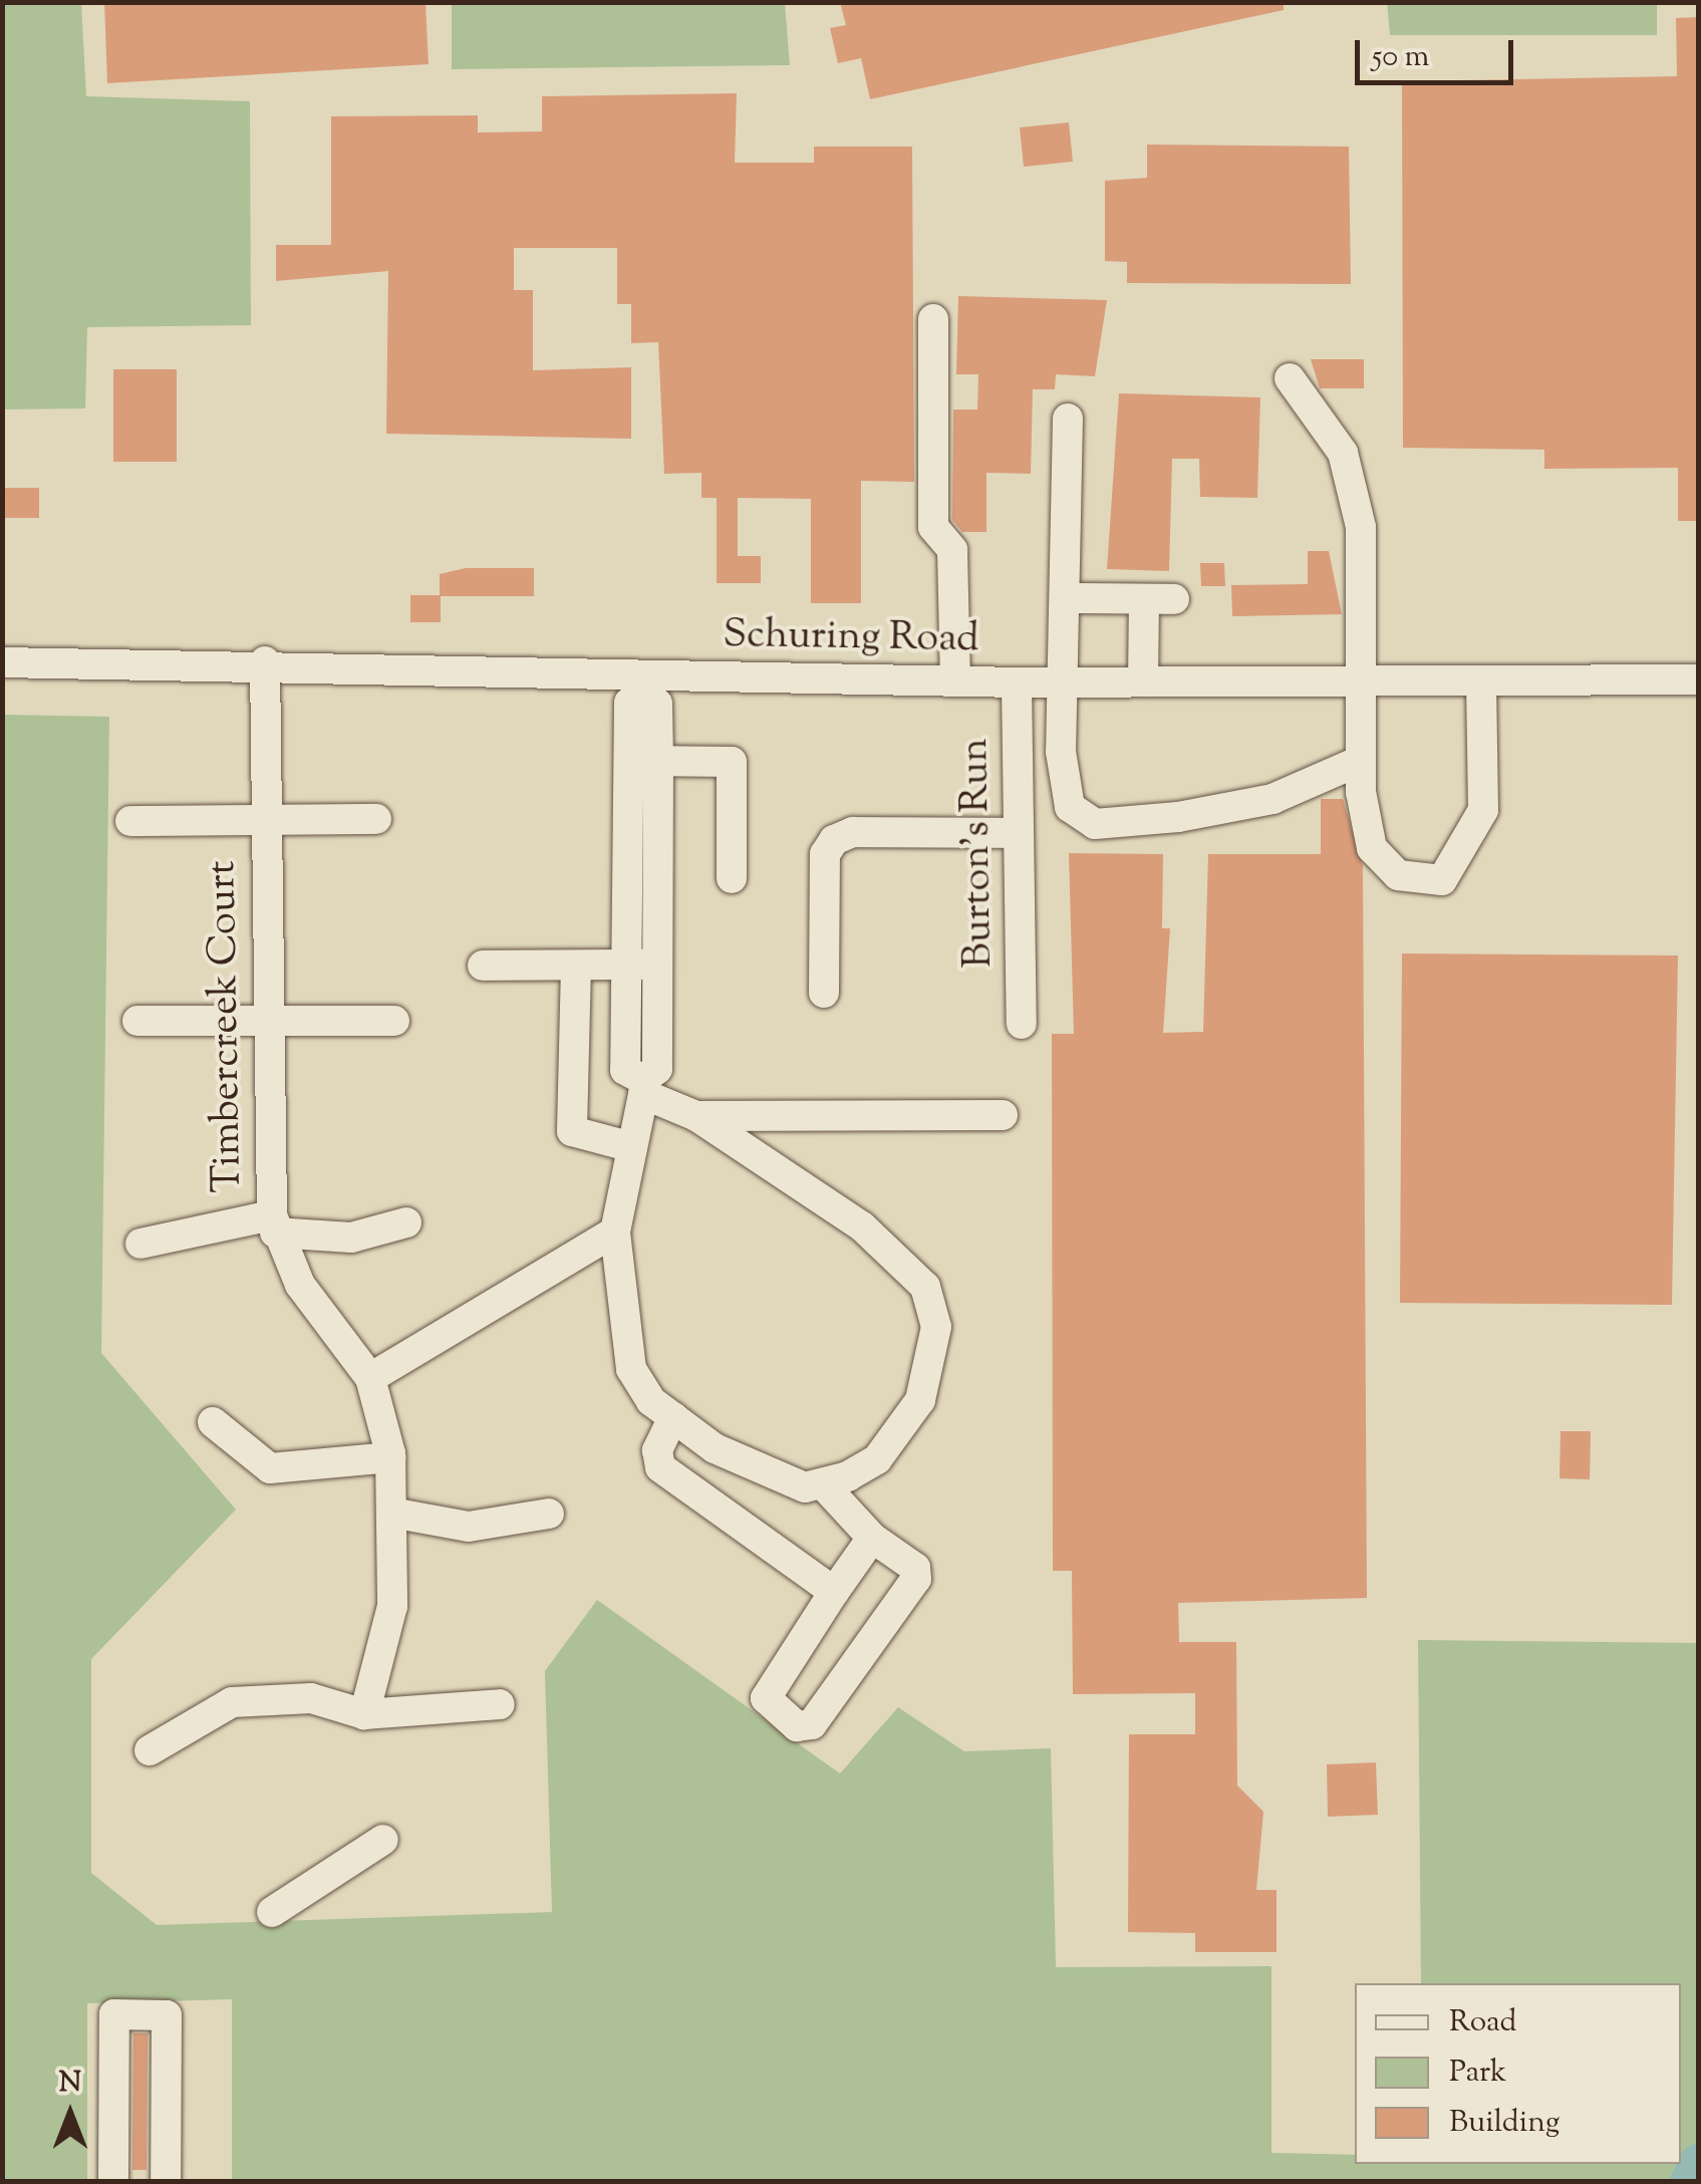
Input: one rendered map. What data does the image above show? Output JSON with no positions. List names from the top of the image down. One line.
{"streets":{"street":["Schuring Road","Burton's Run","Timbercreek Court"]},"crossings":[["Schuring Road","Burton's Run"],["Schuring Road","Timbercreek Court"]],"legend":["Road","Park","Building"],"scale_bar":"50 m","north":"top"}
